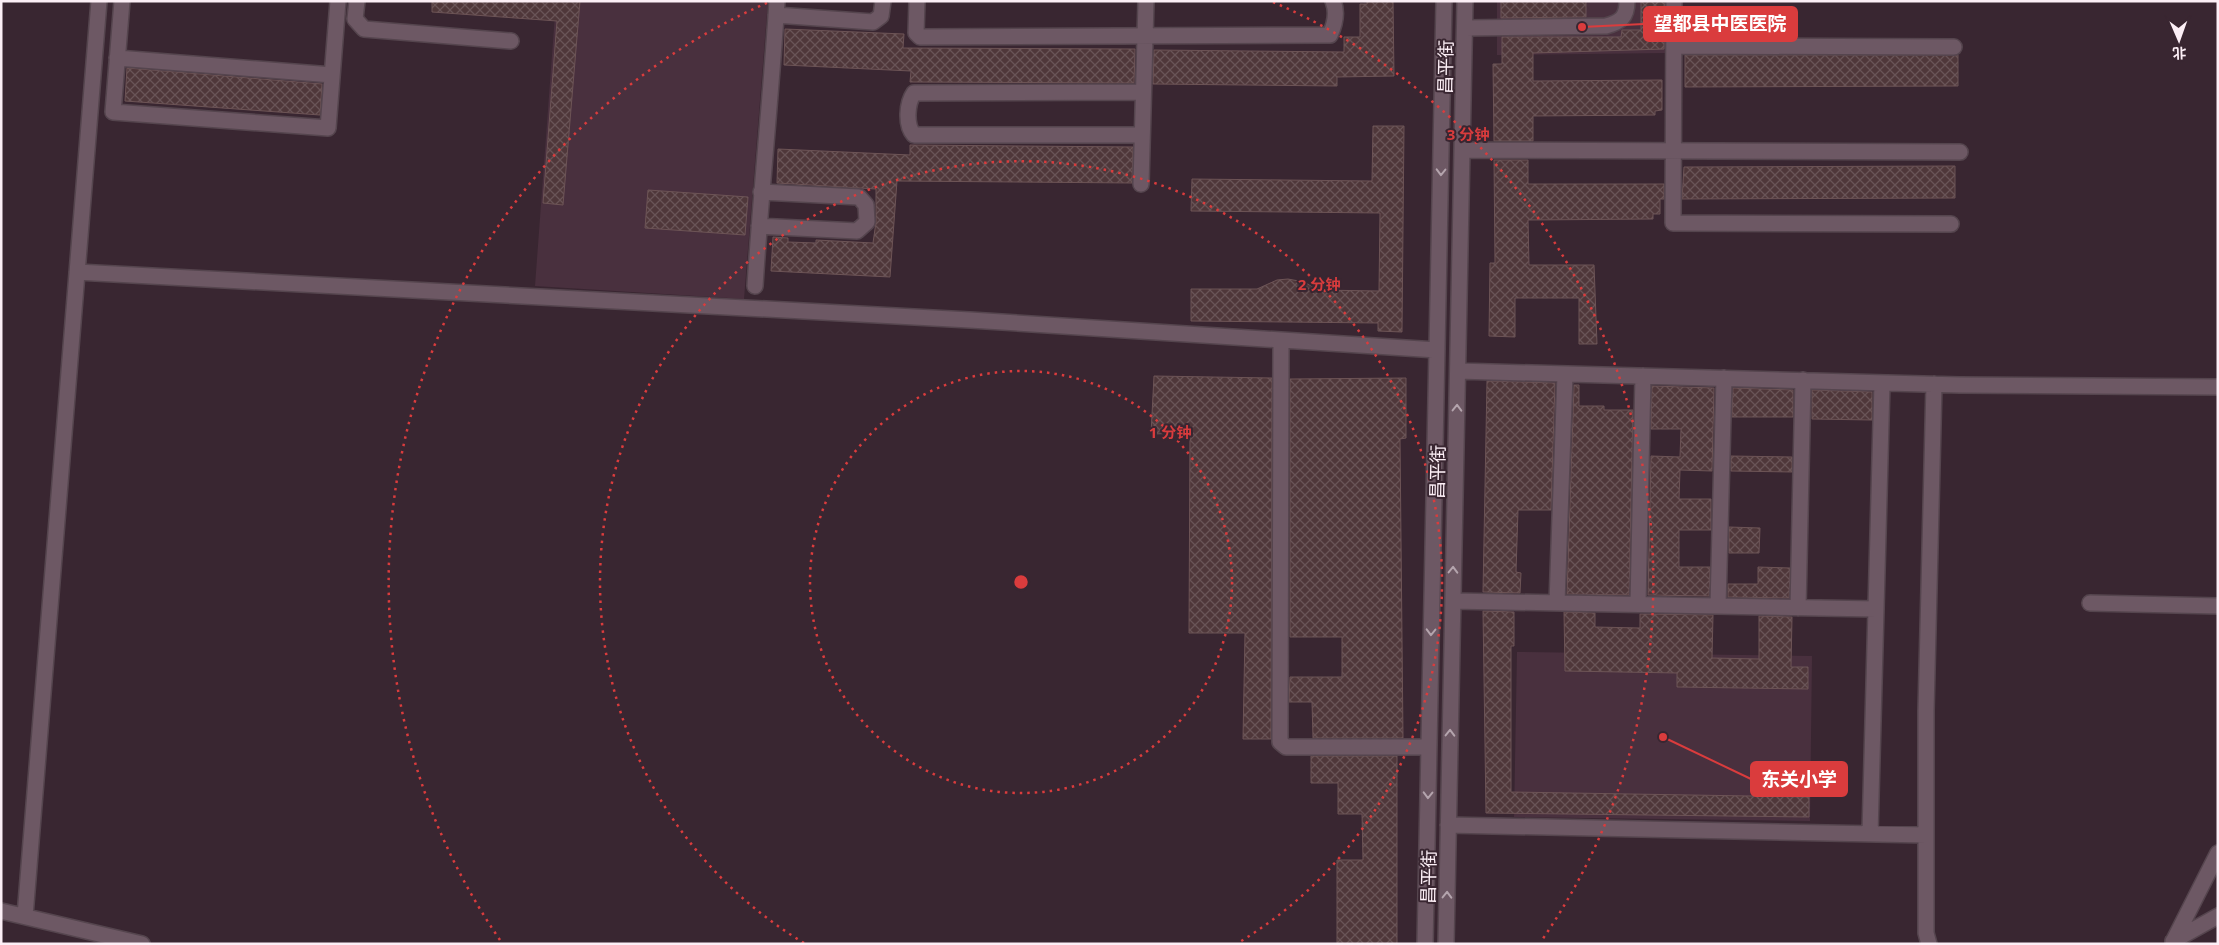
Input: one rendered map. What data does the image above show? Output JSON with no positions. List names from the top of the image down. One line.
{"streets":{"street":["昌平街"]},"places":["望都县中医医院","东关小学"],"north":"bottom","rings":["3 分钟","2 分钟","1 分钟"]}
